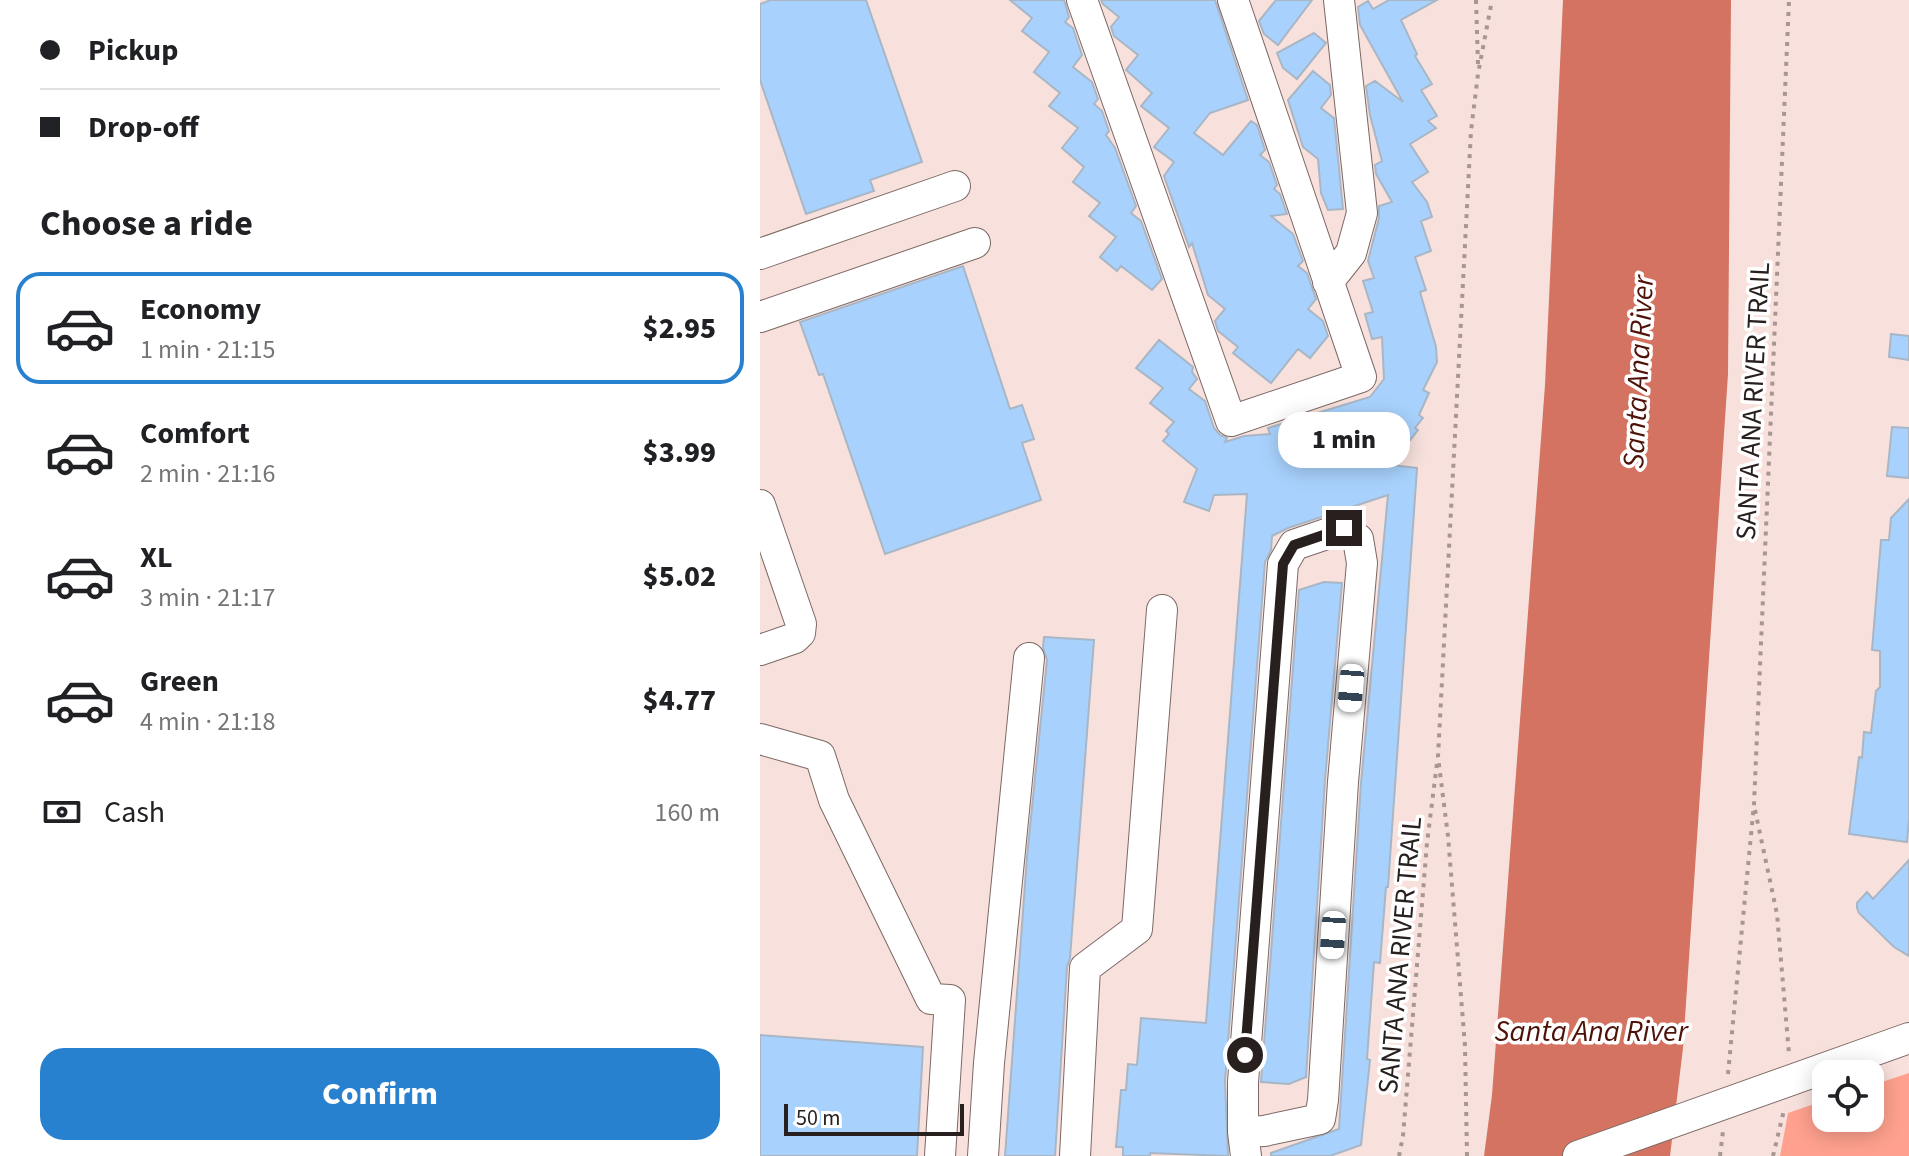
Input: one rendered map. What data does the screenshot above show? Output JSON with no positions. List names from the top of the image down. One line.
{"streets":{"path":["SANTA ANA RIVER TRAIL"]},"water":["Santa Ana River"],"scale_bar":"50 m","page":{"banner":["Pickup","Drop-off"],"heading":"Choose a ride","list":[{"name":"Economy","note":"1 min · 21:15","value":"$2.95"},{"name":"Comfort","note":"2 min · 21:16","value":"$3.99"},{"name":"XL","note":"3 min · 21:17","value":"$5.02"},{"name":"Green","note":"4 min · 21:18","value":"$4.77"}],"bubble":"1 min","pay":["Cash","160 m"],"buttons":"Confirm","scale":"50 m"}}
